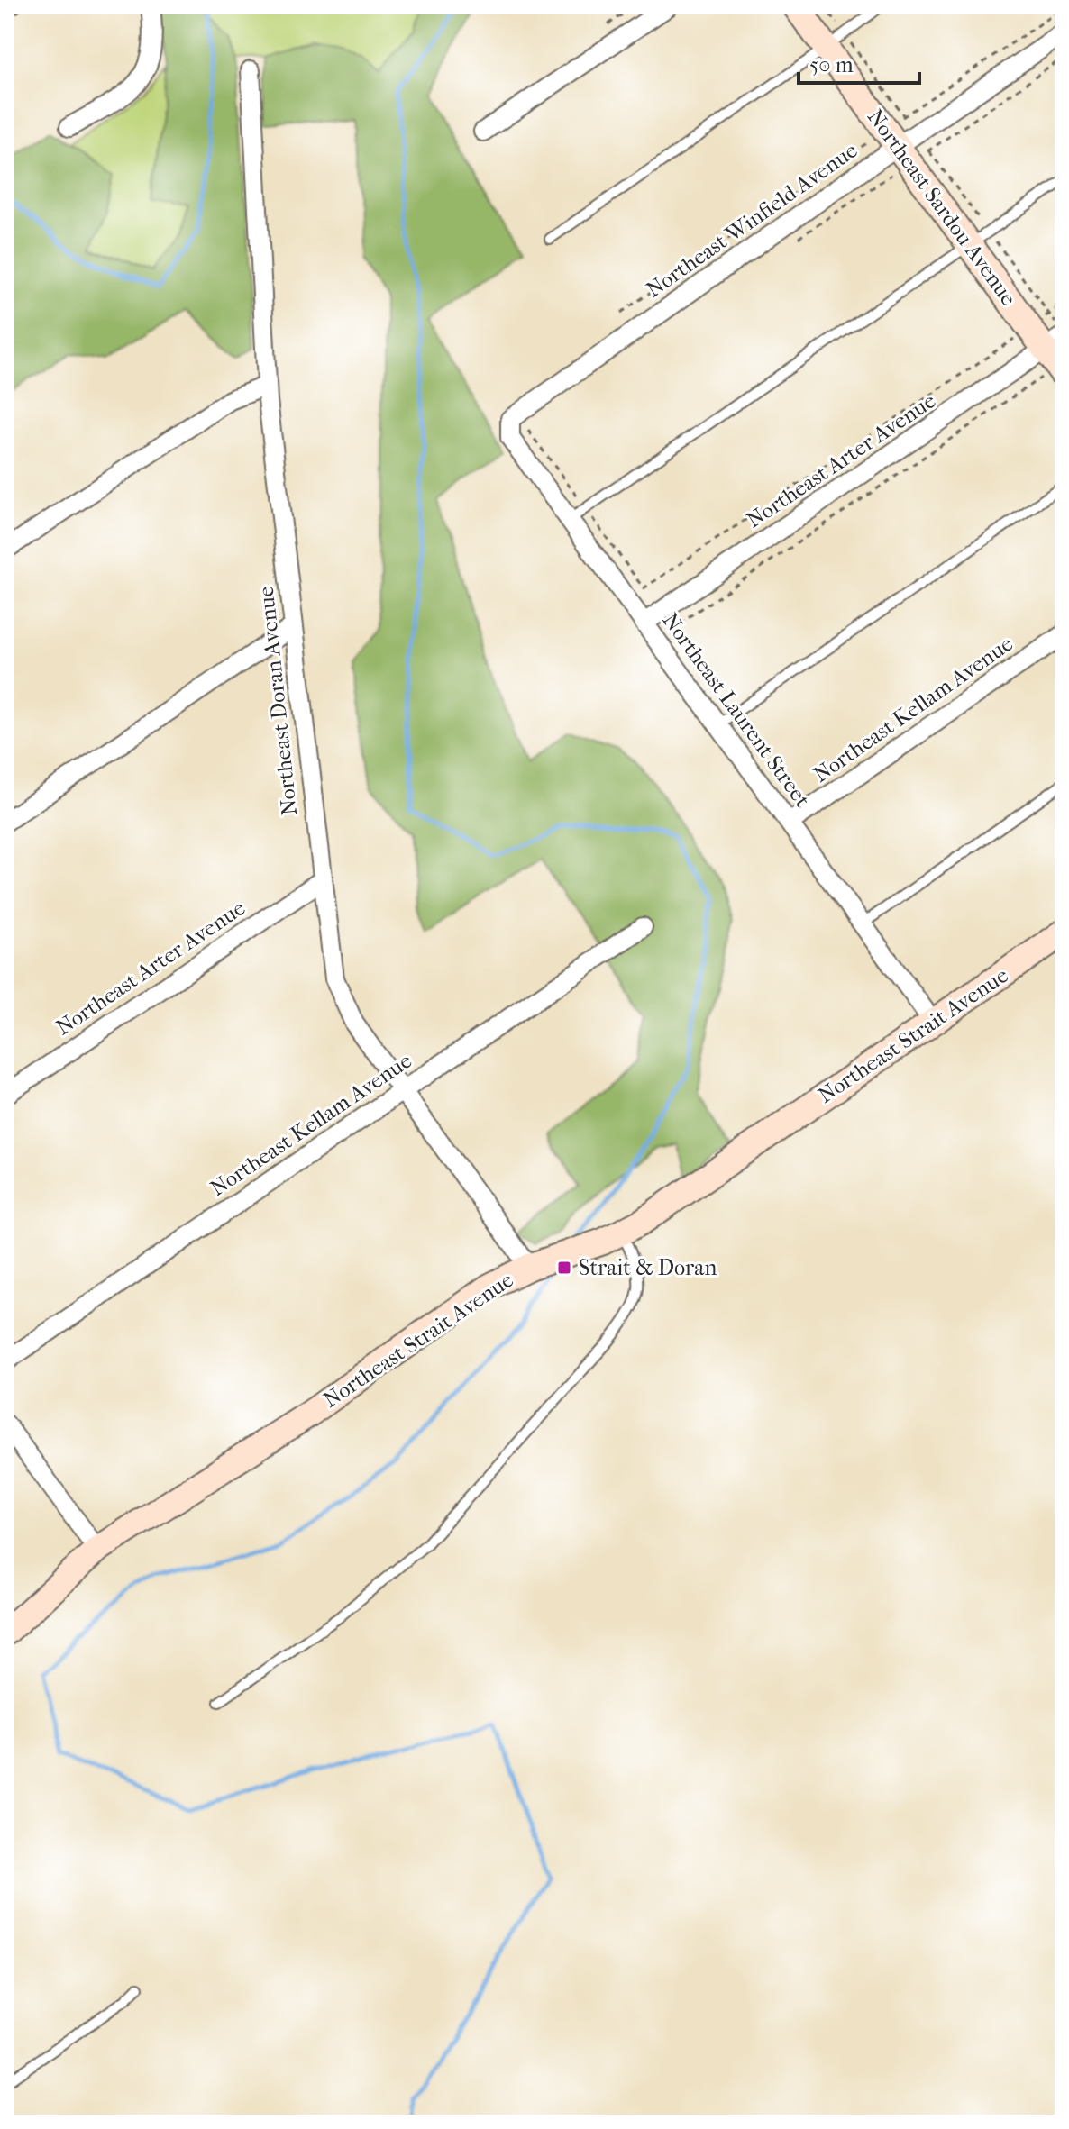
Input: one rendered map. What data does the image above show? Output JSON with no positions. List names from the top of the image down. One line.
{"streets":{"main road":["Northeast Sardou Avenue","Northeast Strait Avenue"],"street":["Northeast Winfield Avenue","Northeast Arter Avenue","Northeast Doran Avenue","Northeast Kellam Avenue","Northeast Laurent Street"]},"crossings":[["Northeast Sardou Avenue","Northeast Winfield Avenue"],["Northeast Sardou Avenue","Northeast Arter Avenue"],["Northeast Winfield Avenue","Northeast Laurent Street"],["Northeast Arter Avenue","Northeast Doran Avenue"],["Northeast Arter Avenue","Northeast Laurent Street"],["Northeast Doran Avenue","Northeast Kellam Avenue"],["Northeast Doran Avenue","Northeast Strait Avenue"],["Northeast Kellam Avenue","Northeast Laurent Street"],["Northeast Laurent Street","Northeast Strait Avenue"]],"places":{"transit":["Strait & Doran"]},"scale_bar":"50 m"}
